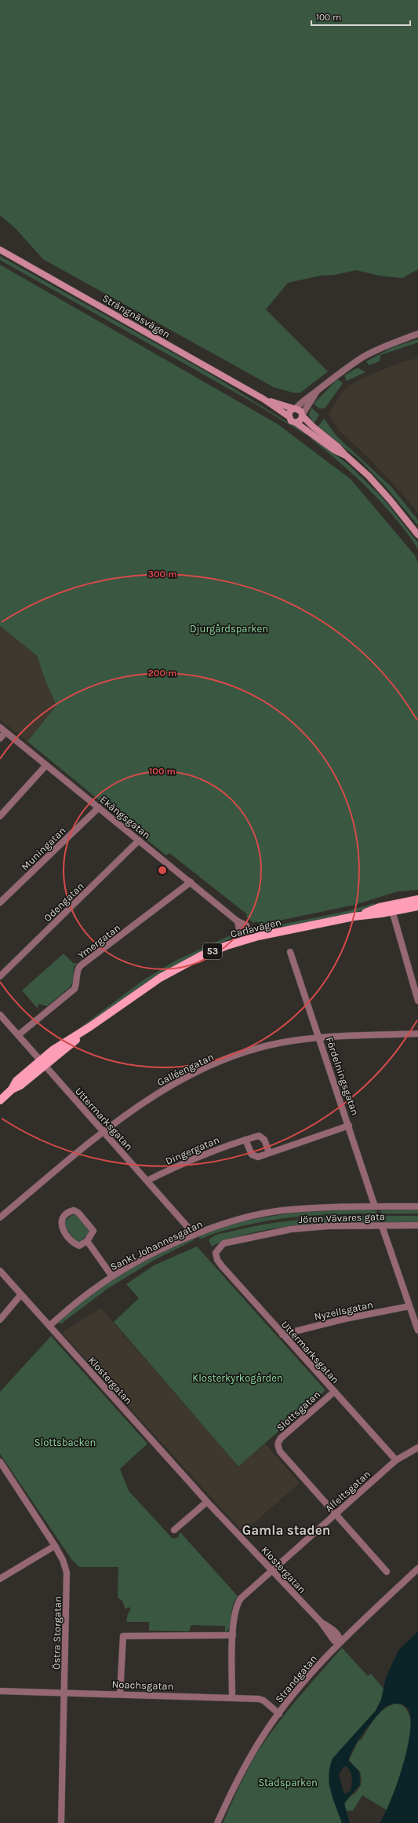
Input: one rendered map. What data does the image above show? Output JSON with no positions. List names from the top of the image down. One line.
{"streets":{"main road":["Strängnäsvägen","Carlavägen","53"],"street":["Ekängsgatan","Muningatan","Odengatan","Ymergatan","Galléengatan","Fördelningsgatan","Uttermarksgatan","Dingergatan","Jören Vävares gata","Sankt Johannesgatan","Nyzellsgatan","Klostergatan","Slottsgatan","Alfeltsgatan","Östra Storgatan","Strandgatan","Noachsgatan"]},"crossings":[["Ekängsgatan","Muningatan"],["Ekängsgatan","Odengatan"],["Ekängsgatan","Carlavägen"],["Ekängsgatan","Ymergatan"],["Carlavägen","Uttermarksgatan"],["Ymergatan","Uttermarksgatan"],["Galléengatan","Fördelningsgatan"],["Galléengatan","Uttermarksgatan"],["Fördelningsgatan","Sankt Johannesgatan"],["Uttermarksgatan","Dingergatan"],["Uttermarksgatan","Jören Vävares gata"],["Uttermarksgatan","Sankt Johannesgatan"],["Uttermarksgatan","Nyzellsgatan"],["Uttermarksgatan","Slottsgatan"],["Uttermarksgatan","Alfeltsgatan"],["Sankt Johannesgatan","Klostergatan"],["Klostergatan","Alfeltsgatan"],["Klostergatan","Strandgatan"],["Slottsgatan","Alfeltsgatan"],["Alfeltsgatan","Noachsgatan"],["Östra Storgatan","Noachsgatan"],["Strandgatan","Noachsgatan"]],"districts":["Gamla staden"],"parks":["Djurgårdsparken","Klosterkyrkogården","Slottsbacken","Stadsparken"],"scale_bar":"100 m","rings":["300 m","200 m","100 m"]}
